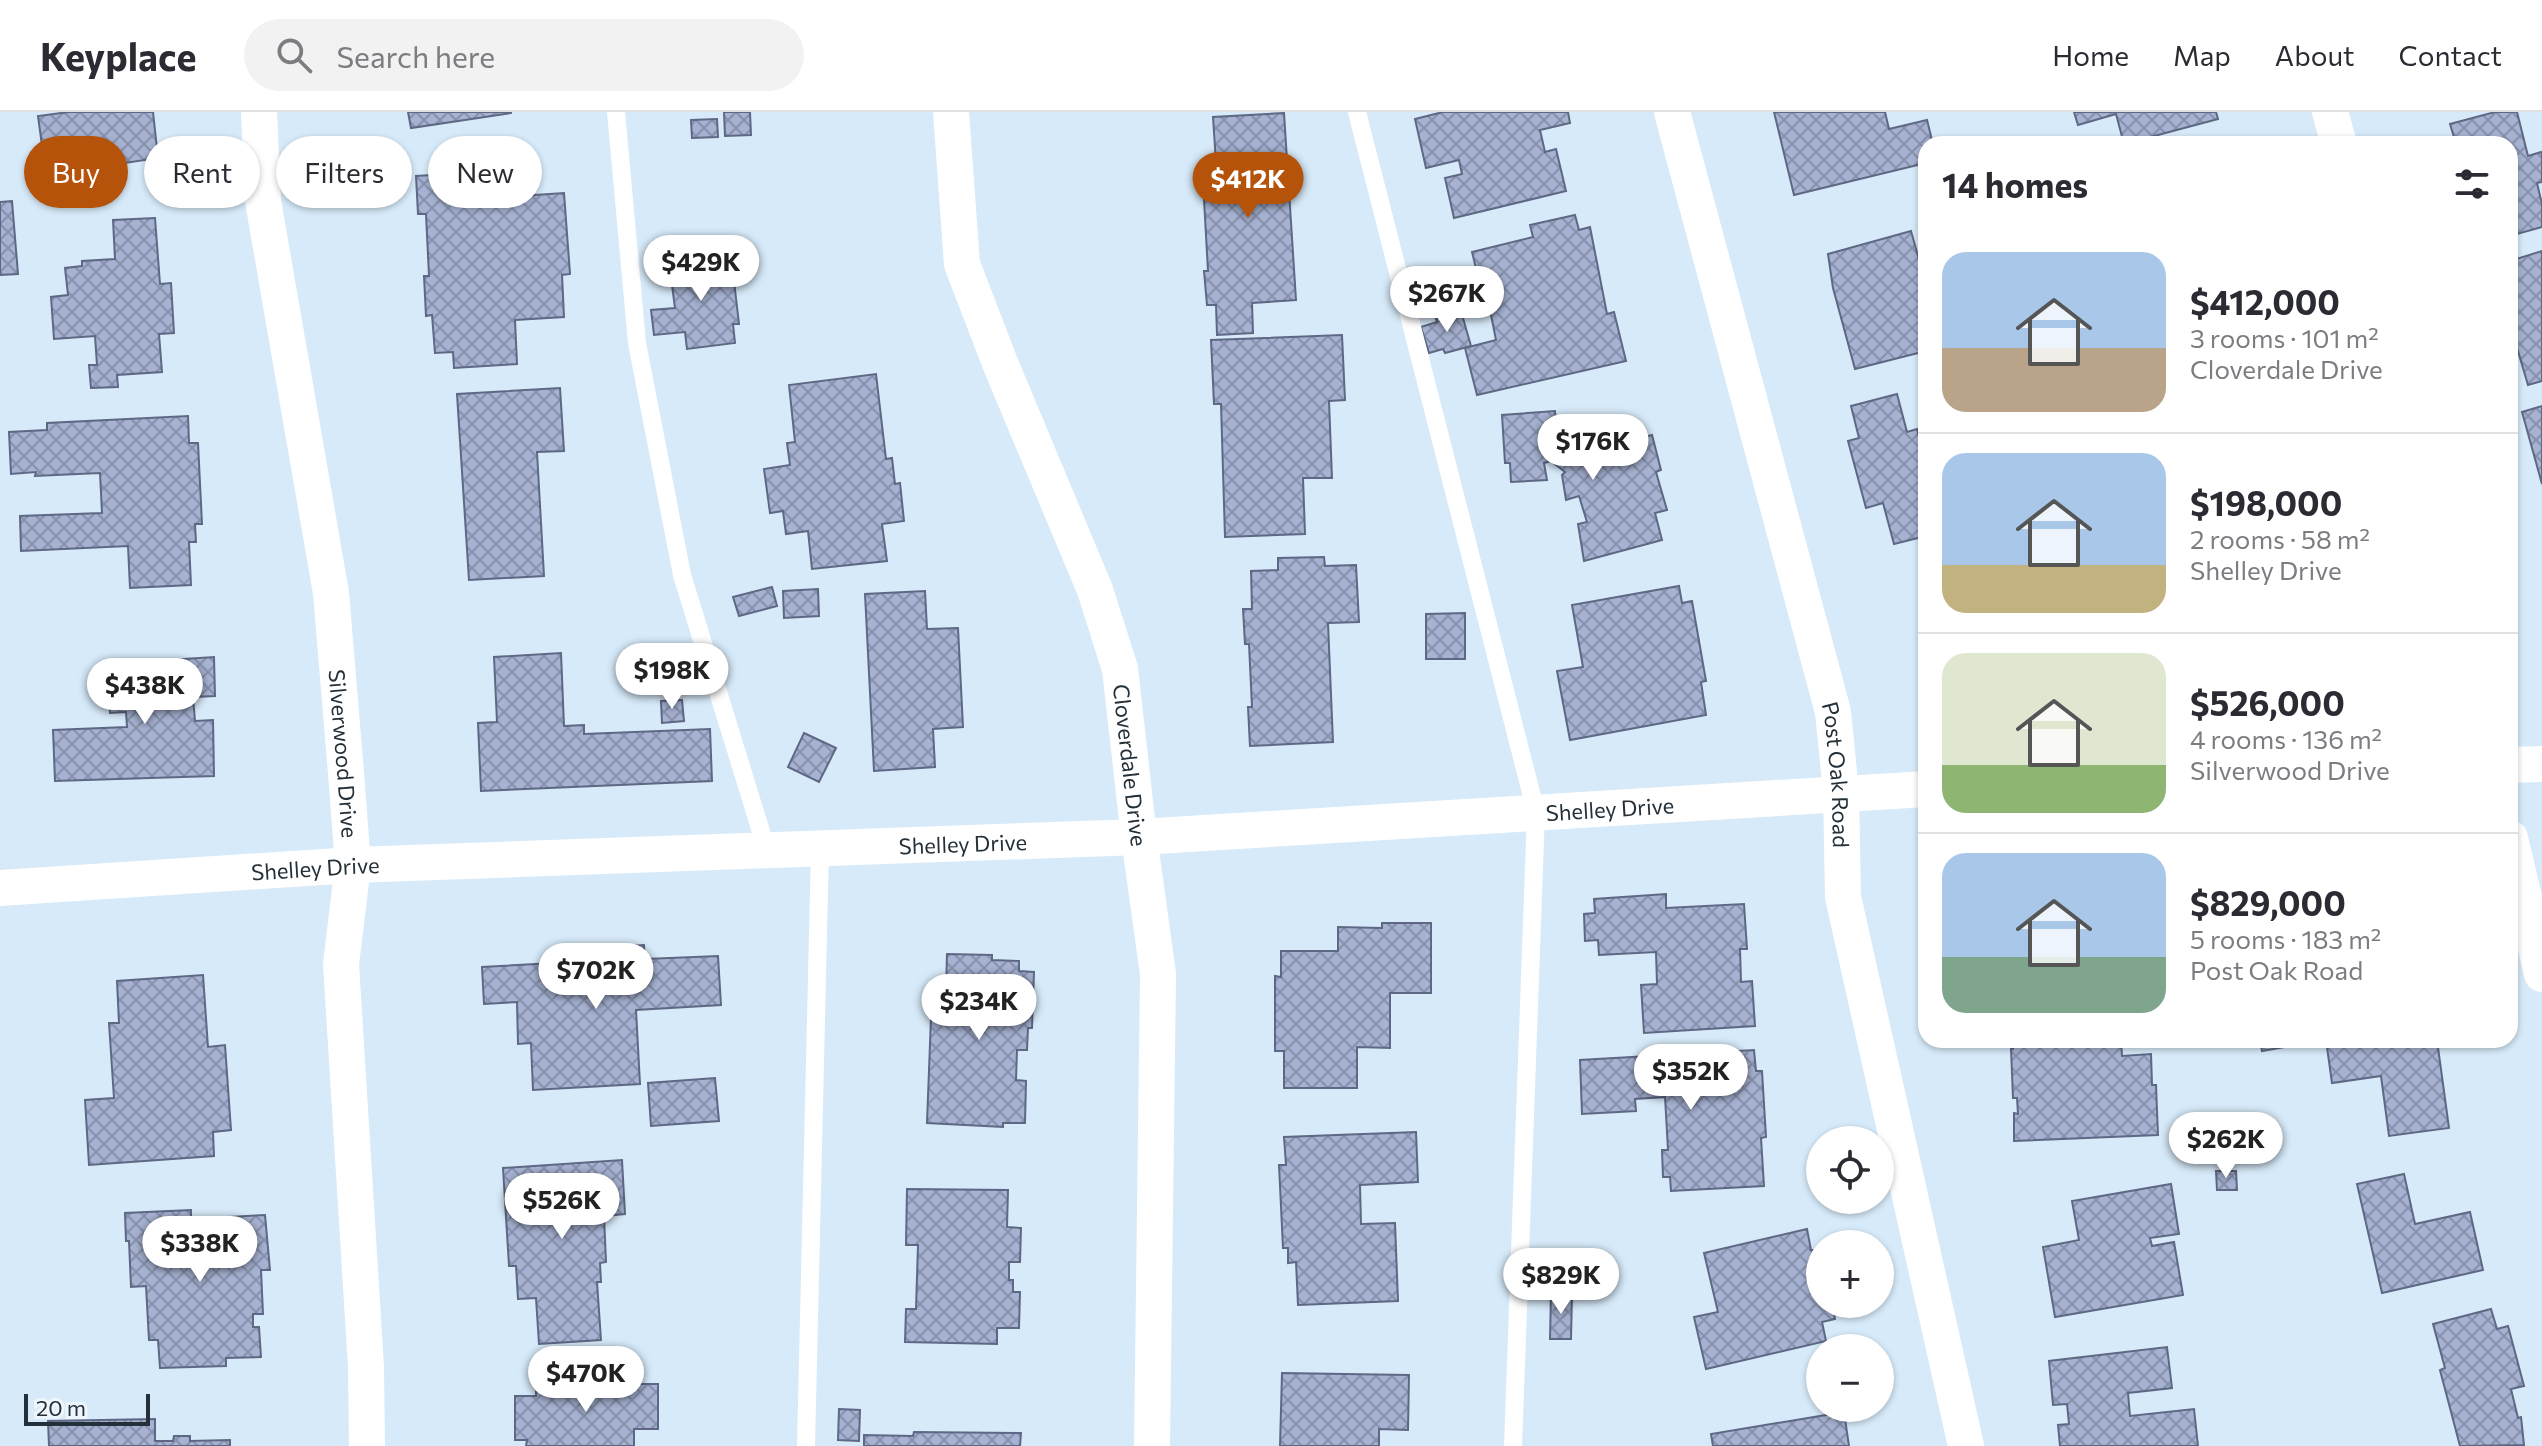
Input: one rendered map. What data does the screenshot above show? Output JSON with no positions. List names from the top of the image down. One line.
{"streets":{"street":["Silverwood Drive","Cloverdale Drive","Post Oak Road","Shelley Drive"]},"crossings":[["Silverwood Drive","Shelley Drive"],["Cloverdale Drive","Shelley Drive"],["Post Oak Road","Shelley Drive"]],"scale_bar":"20 m","page":{"header":"Keyplace","search":"Search here","nav":["Home","Map","About","Contact"],"chip":["Buy","Rent","Filters","New"],"heading":"14 homes","price":["$412K","$429K","$267K","$176K","$198K","$438K","$702K","$234K","$352K","$262K","$526K","$338K","$829K","$470K"],"list":[{"name":"$412,000","note":"3 rooms · 101 m² · Cloverdale Drive"},{"name":"$198,000","note":"2 rooms · 58 m² · Shelley Drive"},{"name":"$526,000","note":"4 rooms · 136 m² · Silverwood Drive"},{"name":"$829,000","note":"5 rooms · 183 m² · Post Oak Road"}],"map_buttons":["+","−"],"scale":"20 m"}}
